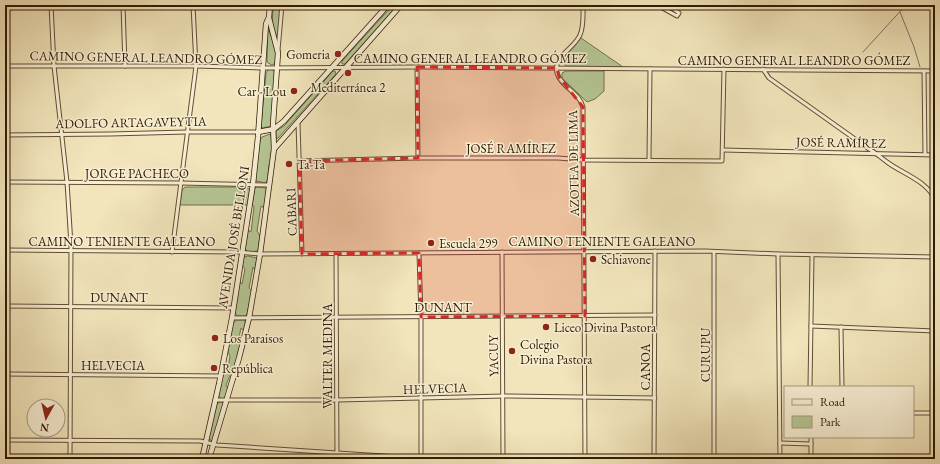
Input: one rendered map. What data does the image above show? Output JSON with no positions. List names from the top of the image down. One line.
{"streets":{"main road":["AVENIDA JOSÉ BELLONI"],"street":["CAMINO GENERAL LEANDRO GÓMEZ","ADOLFO ARTAGAVEYTIA","JOSÉ RAMÍREZ","AZOTEA DE LIMA","JORGE PACHECO","CABARI","CAMINO TENIENTE GALEANO","DUNANT","CURUPU","WALTER MEDINA","YACUY","HELVECIA","CANOA"]},"crossings":[["CAMINO GENERAL LEANDRO GÓMEZ","AZOTEA DE LIMA"],["CAMINO GENERAL LEANDRO GÓMEZ","AVENIDA JOSÉ BELLONI"],["ADOLFO ARTAGAVEYTIA","AVENIDA JOSÉ BELLONI"],["JOSÉ RAMÍREZ","AZOTEA DE LIMA"],["JOSÉ RAMÍREZ","CABARI"],["AZOTEA DE LIMA","CAMINO TENIENTE GALEANO"],["AZOTEA DE LIMA","DUNANT"],["AZOTEA DE LIMA","HELVECIA"],["JORGE PACHECO","AVENIDA JOSÉ BELLONI"],["CABARI","CAMINO TENIENTE GALEANO"],["AVENIDA JOSÉ BELLONI","CAMINO TENIENTE GALEANO"],["AVENIDA JOSÉ BELLONI","DUNANT"],["AVENIDA JOSÉ BELLONI","HELVECIA"],["CAMINO TENIENTE GALEANO","CURUPU"],["CAMINO TENIENTE GALEANO","WALTER MEDINA"],["CAMINO TENIENTE GALEANO","YACUY"],["CAMINO TENIENTE GALEANO","CANOA"],["DUNANT","WALTER MEDINA"],["DUNANT","YACUY"],["DUNANT","CANOA"],["WALTER MEDINA","HELVECIA"],["YACUY","HELVECIA"],["HELVECIA","CANOA"]],"places":["Gomeria","Mediterránea 2","Car - Lou","Ta-Ta","Escuela 299","Schiavone","Liceo Divina Pastora","Los Paraisos","Colegio Divina Pastora","República"],"legend":["Road","Park"],"north":"bottom"}
